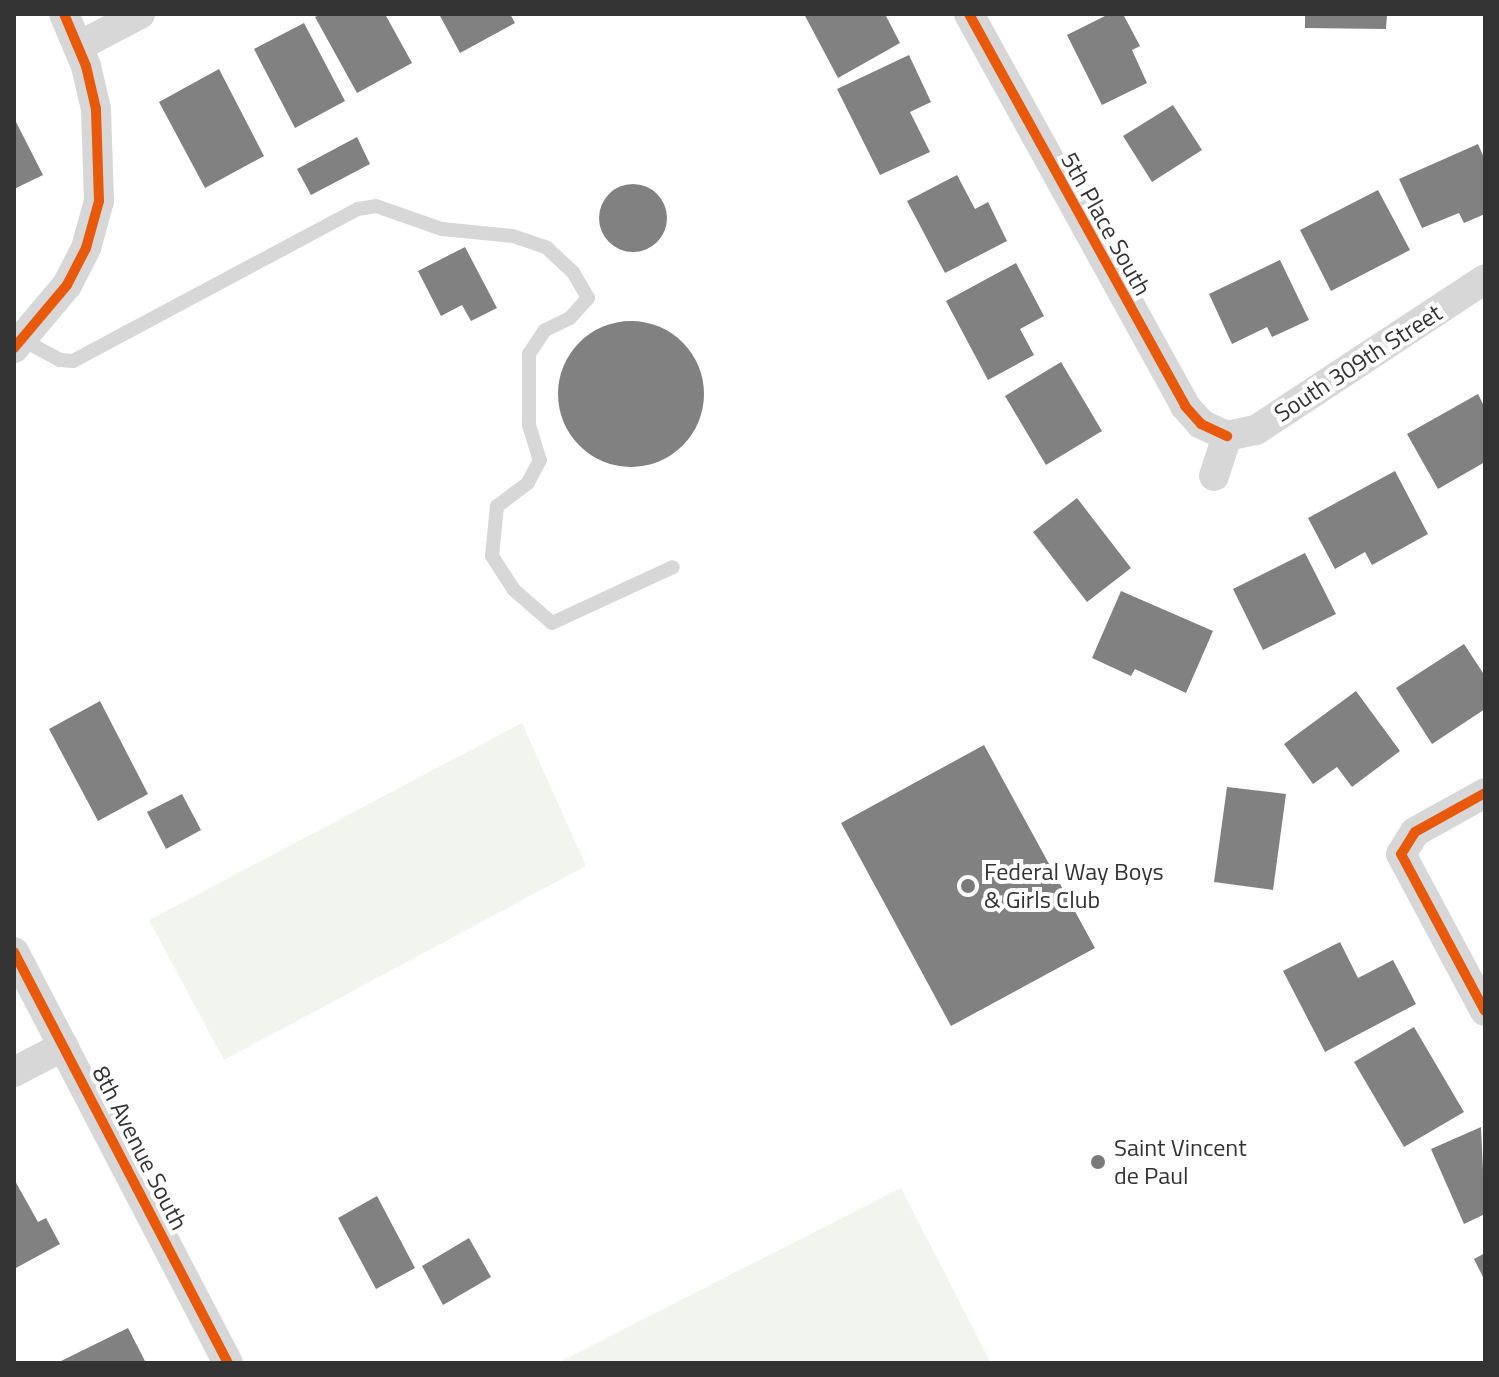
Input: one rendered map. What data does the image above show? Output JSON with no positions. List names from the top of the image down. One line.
{"streets":{"street":["5th Place South","South 309th Street","8th Avenue South"]},"crossings":[["5th Place South","South 309th Street"]],"places":["Federal Way Boys & Girls Club","Saint Vincent de Paul"]}
